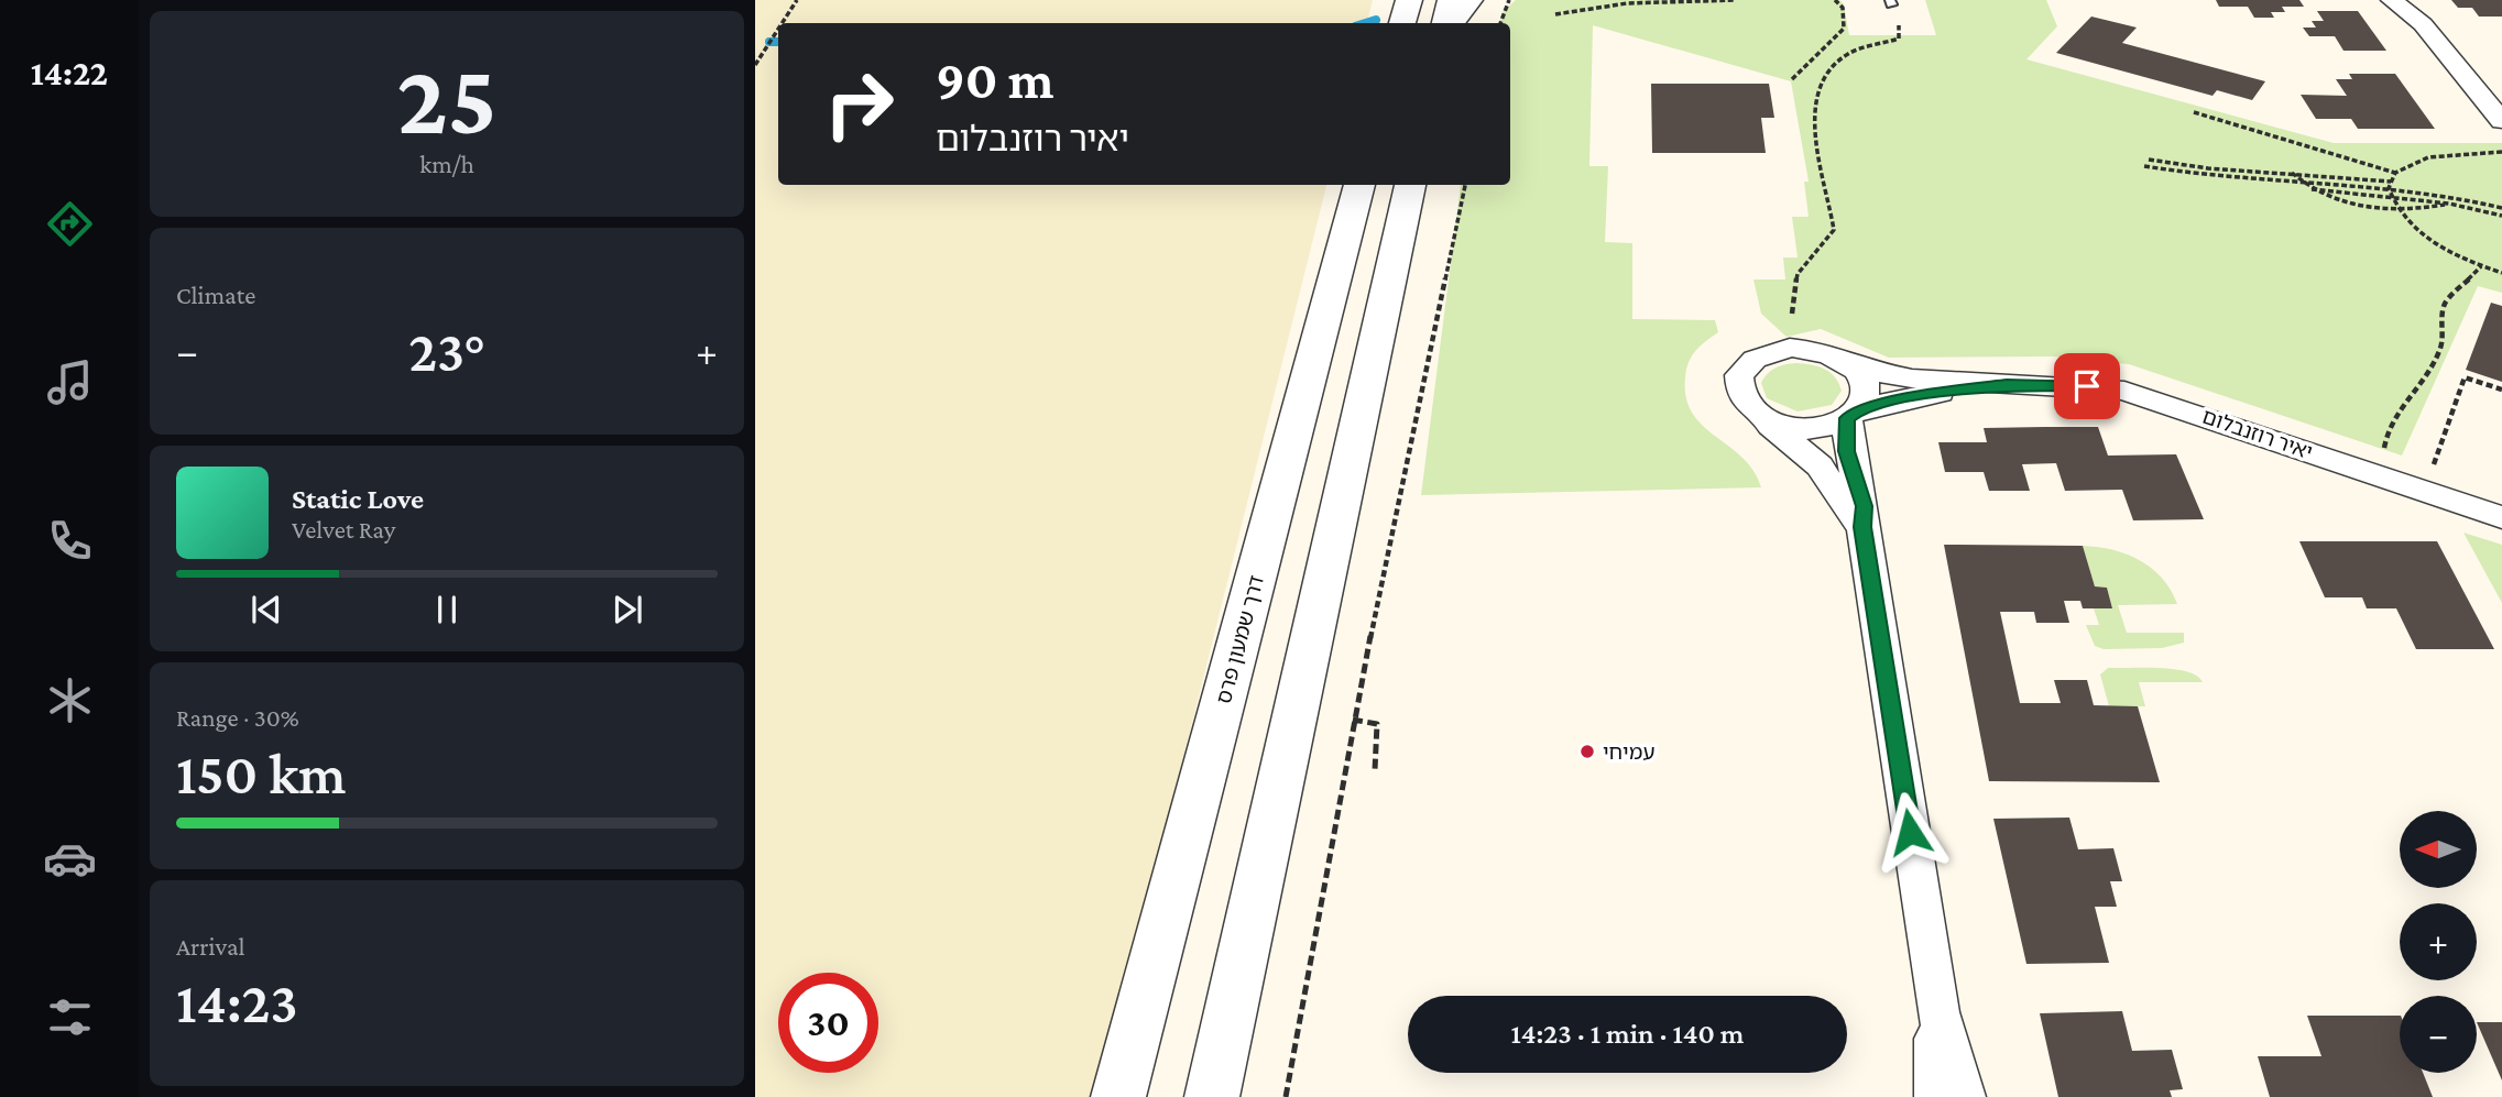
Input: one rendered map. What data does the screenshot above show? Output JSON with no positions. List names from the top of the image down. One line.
{"streets":{"street":["יאיר רוזנבלום","דרך שמעון פרס"]},"places":["עמיחי"],"north":"left","page":{"tabs":"14:22","tile":[["25","km/h"],"Climate",["Range · 30%","150 km"],["Arrival","14:23"]],"turn":["90 m","יאיר רוזנבלום"],"heat":["−","23°","+"],"song":["Static Love","Velvet Ray"],"map_buttons":["+","−"],"limit":"30","trip":"14:23 · 1 min · 140 m"}}
